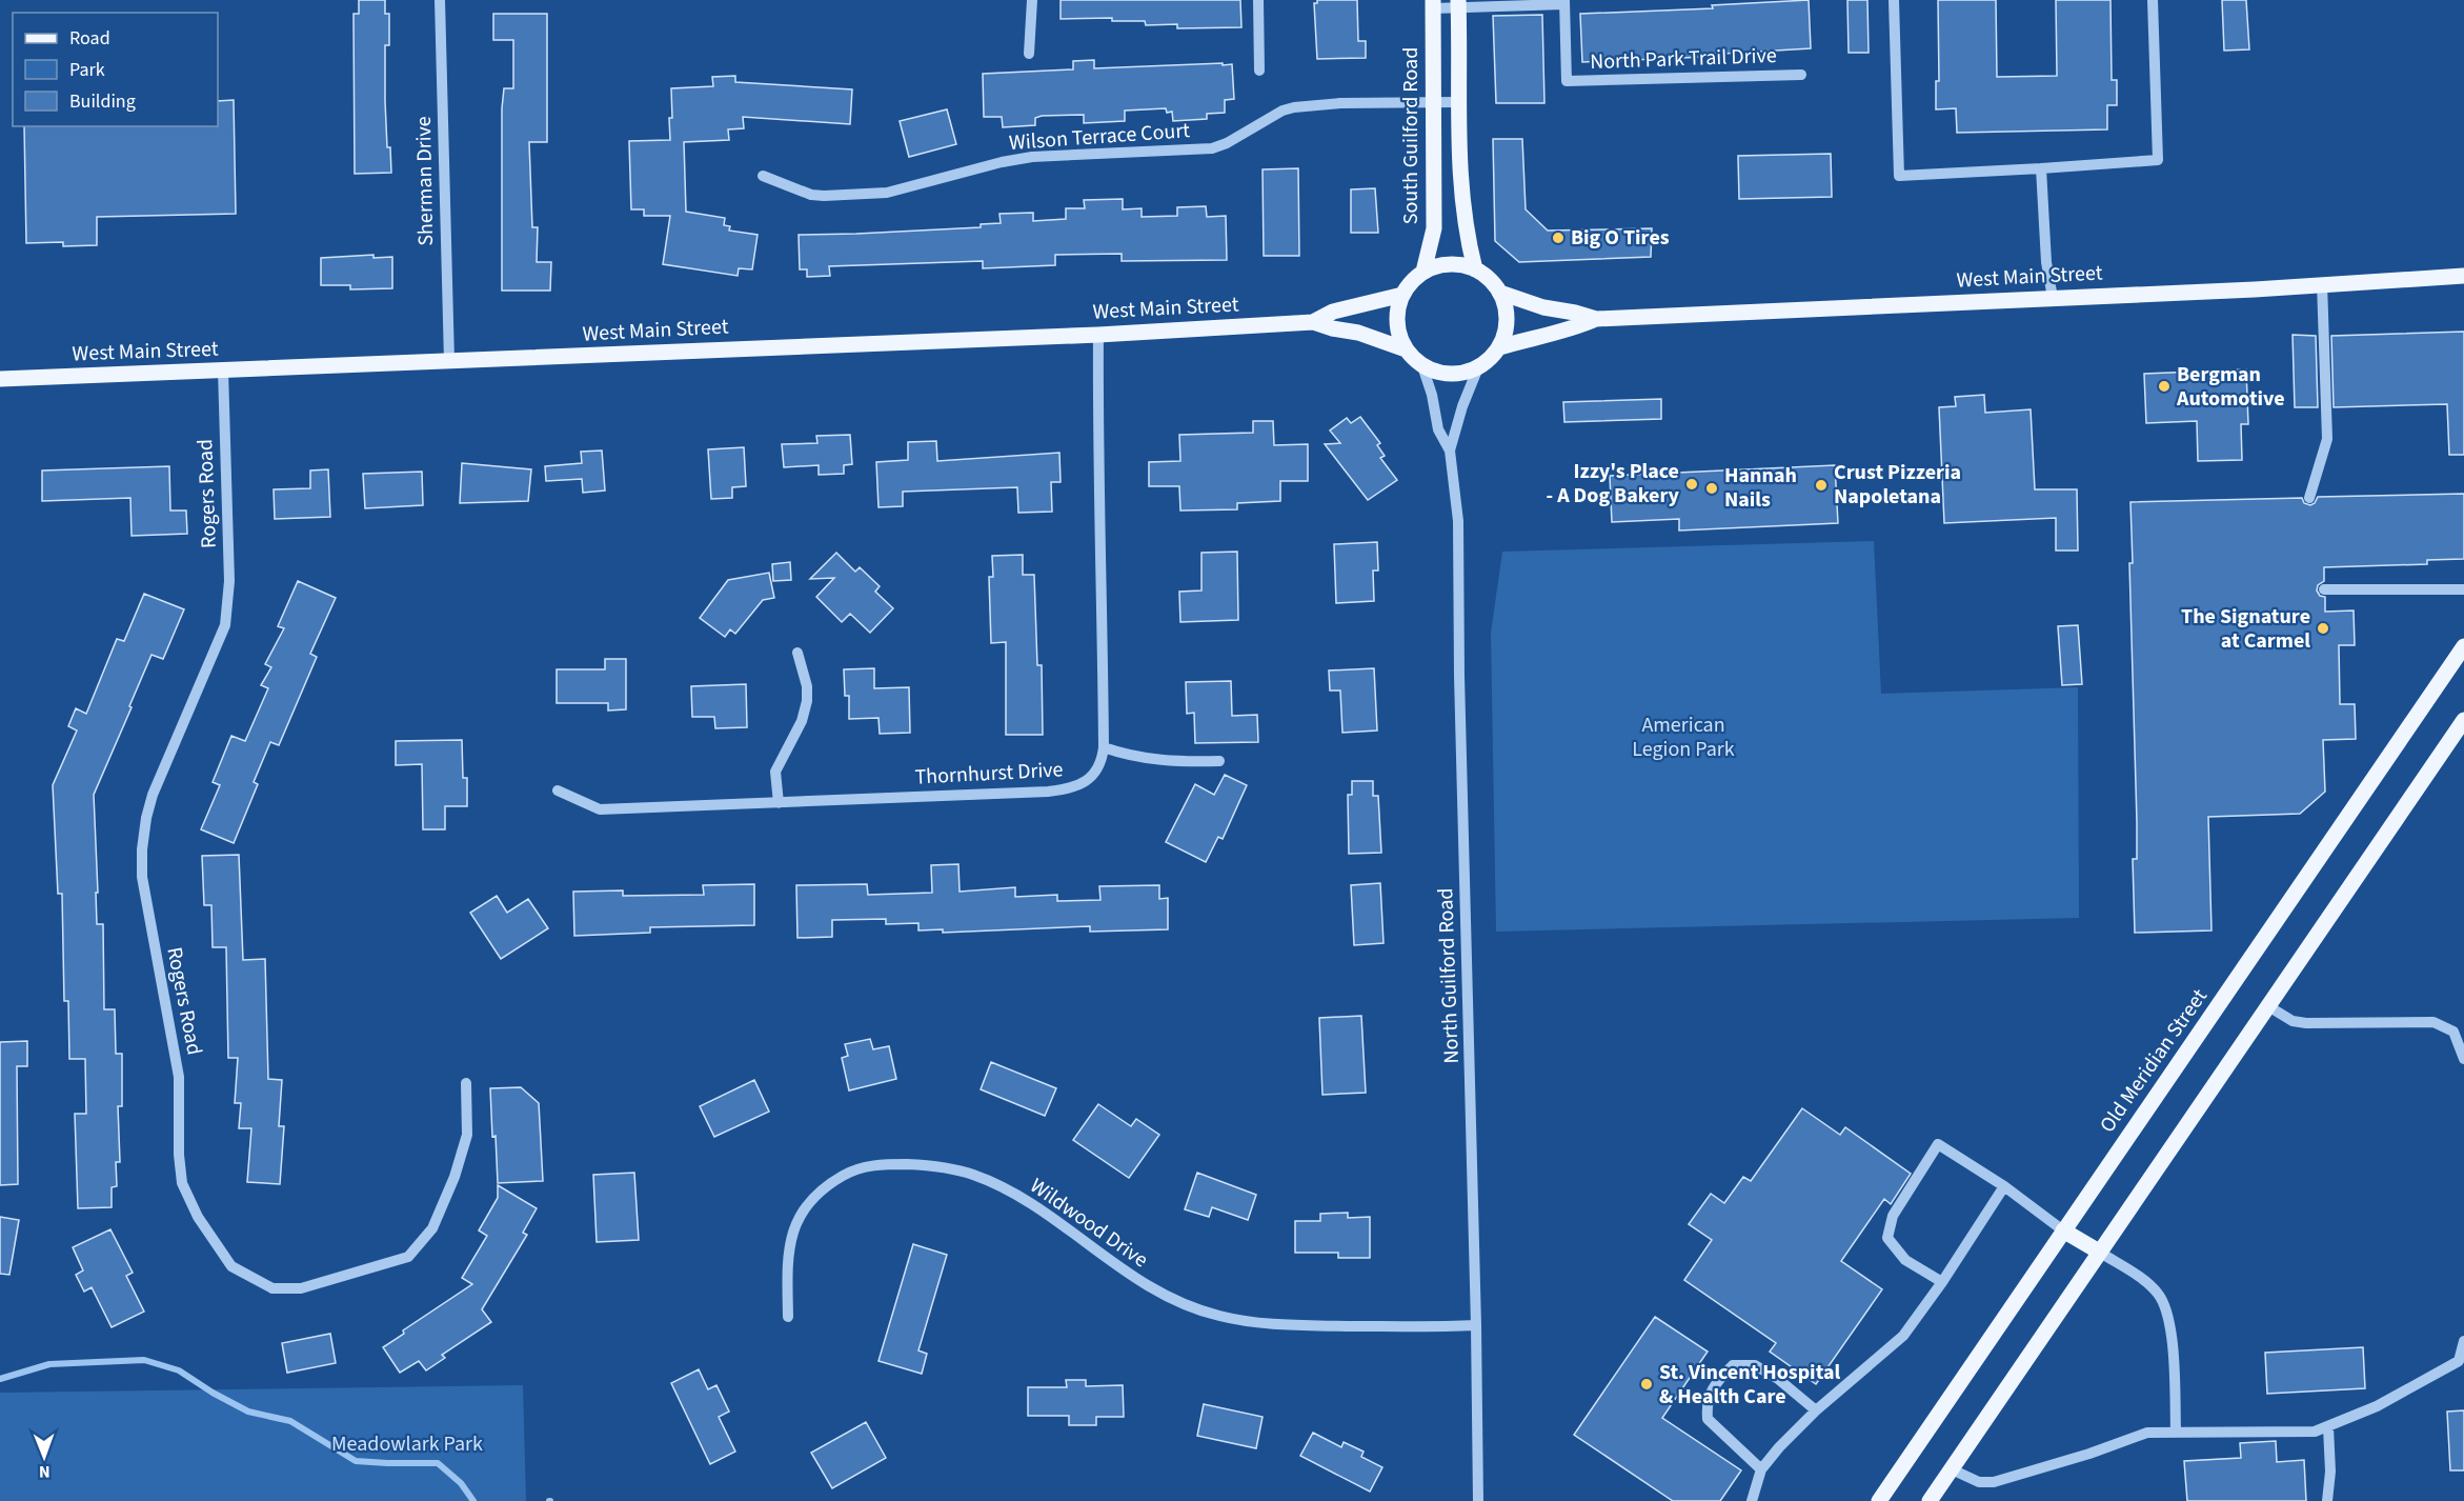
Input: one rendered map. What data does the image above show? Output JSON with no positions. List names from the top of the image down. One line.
{"streets":{"main road":["South Guilford Road","West Main Street","Old Meridian Street"],"street":["North Park Trail Drive","Wilson Terrace Court","Sherman Drive","Rogers Road","Thornhurst Drive","North Guilford Road","Wildwood Drive"]},"crossings":[["South Guilford Road","Wilson Terrace Court"],["South Guilford Road","West Main Street"],["South Guilford Road","North Guilford Road"],["Sherman Drive","West Main Street"],["West Main Street","Rogers Road"],["West Main Street","Thornhurst Drive"],["West Main Street","North Guilford Road"],["North Guilford Road","Wildwood Drive"]],"parks":["American Legion Park","Meadowlark Park"],"places":["Big O Tires","Bergman Automotive","Izzy's Place - A Dog Bakery","Crust Pizzeria Napoletana","Hannah Nails","The Signature at Carmel","St. Vincent Hospital & Health Care"],"legend":["Road","Park","Building"],"north":"bottom"}
